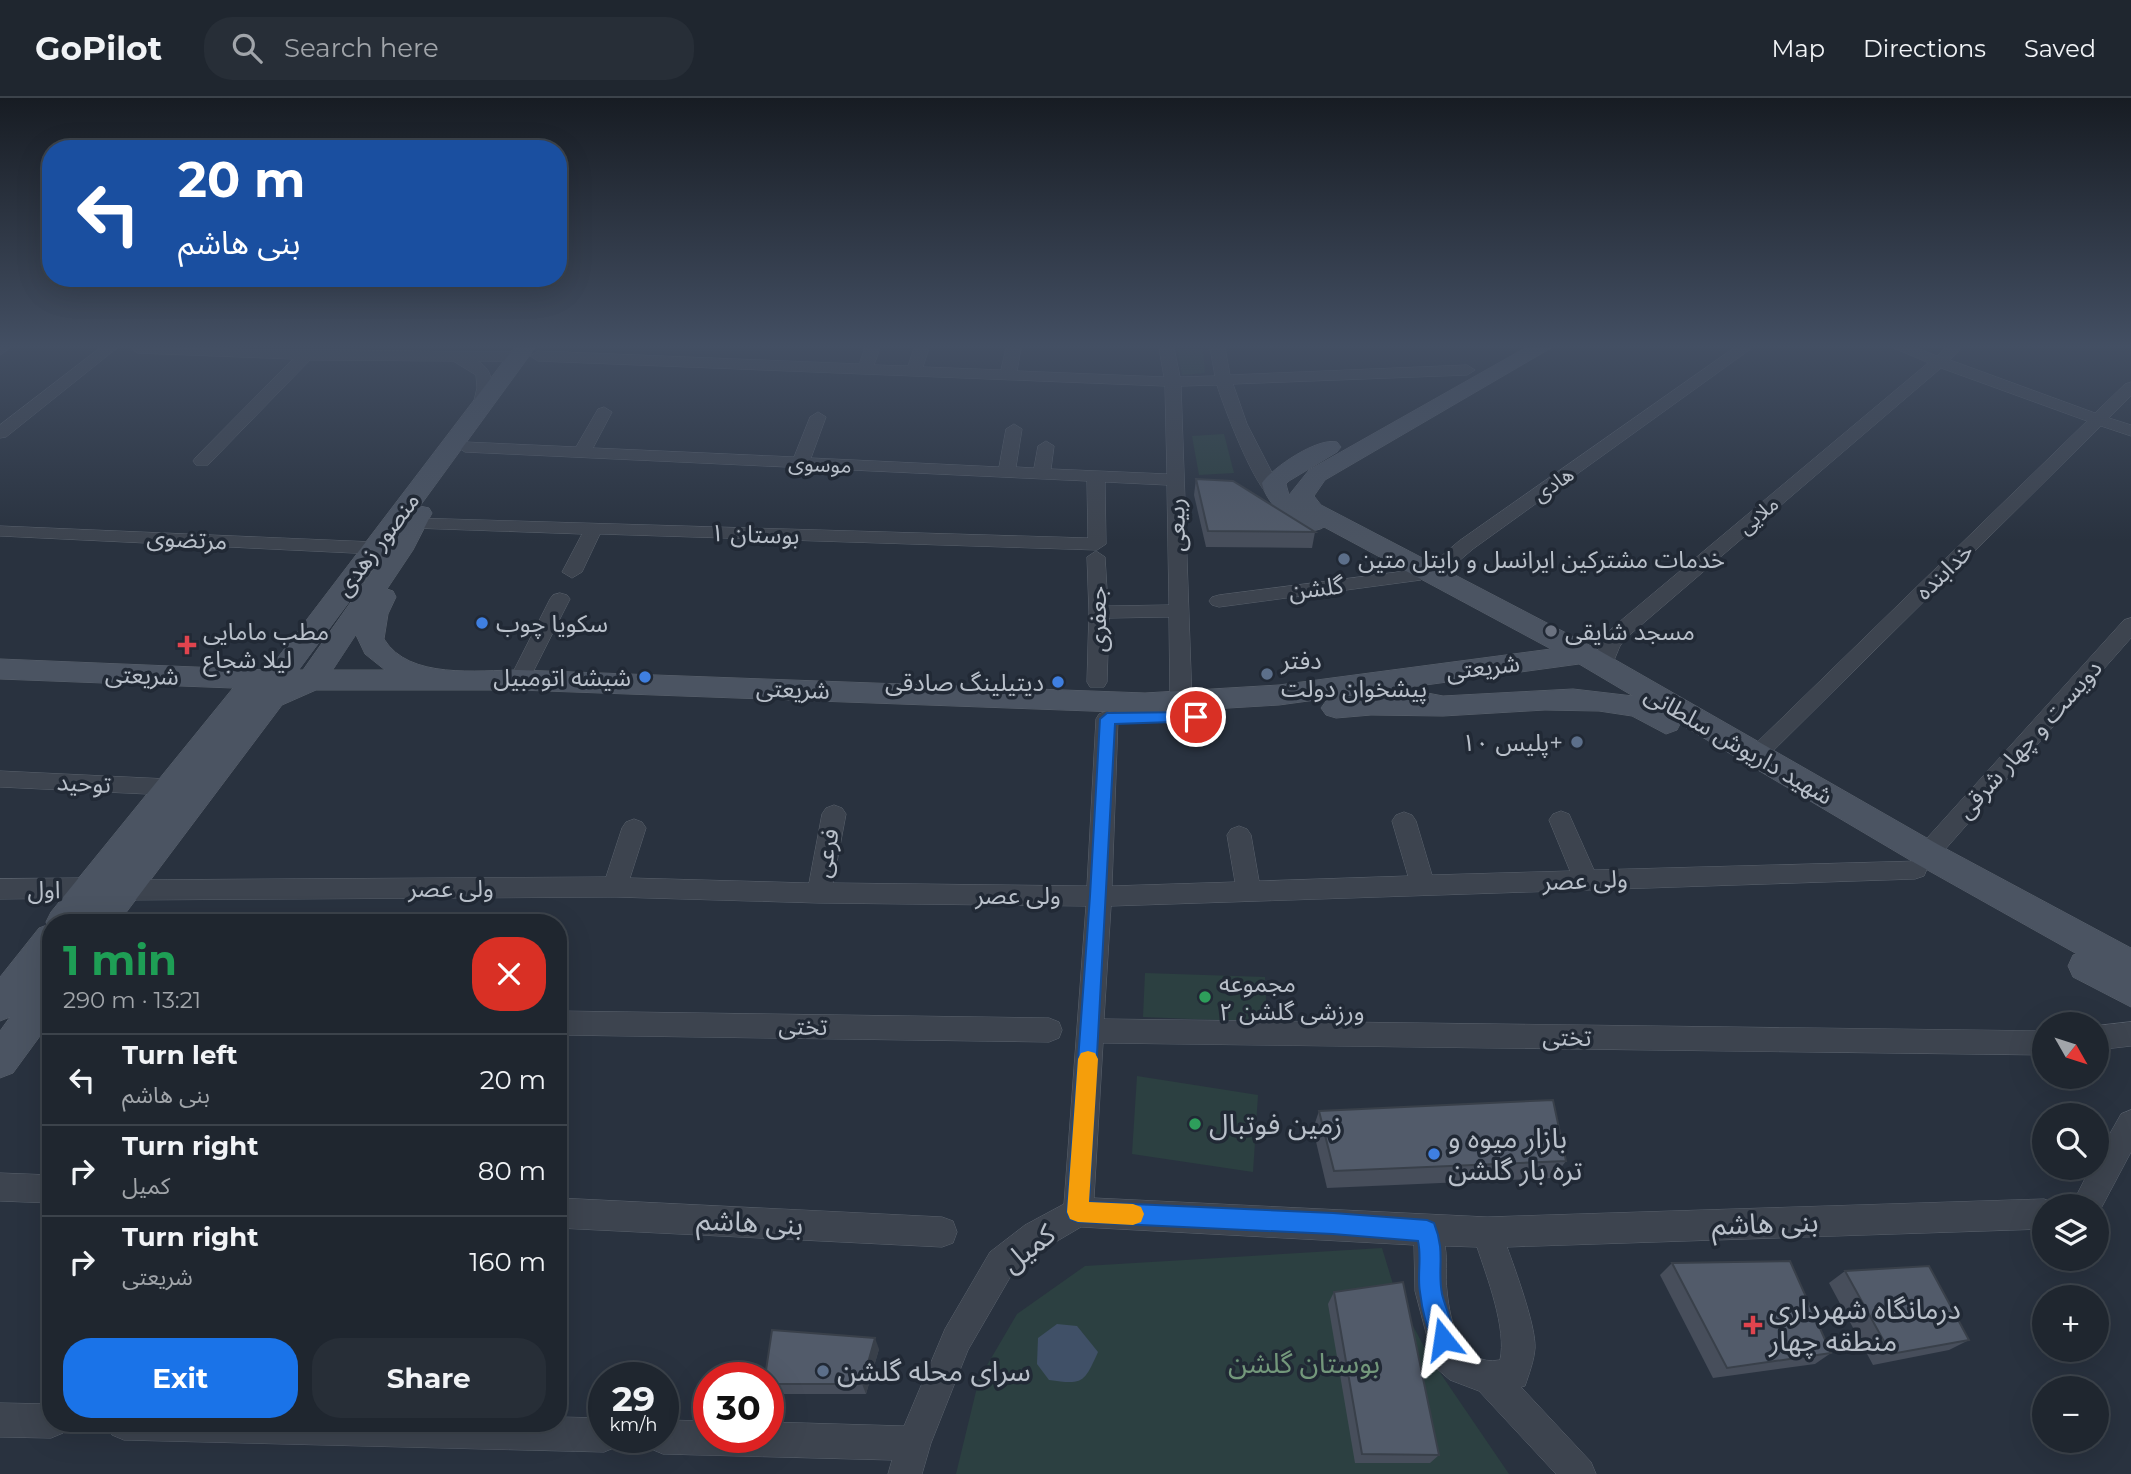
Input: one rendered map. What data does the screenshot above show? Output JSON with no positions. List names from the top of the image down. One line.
{"streets":{"main road":["ملایی","منصور زهدی","شریعتی","شهید داریوش سلطانی"],"street":["موسوی","هادی","ربیعی","بوستان ۱","مرتضوی","خدابنده","گلشن","جعفری","دویست و چهار شرقی","توحید","فرعی","ولی عصر","اول","تختی","بنی هاشم","کمیل"]},"crossings":[["موسوی","ربیعی"],["موسوی","منصور زهدی"],["موسوی","جعفری"],["هادی","گلشن"],["هادی","شهید داریوش سلطانی"],["ملایی","شریعتی"],["ملایی","شهید داریوش سلطانی"],["ربیعی","شریعتی"],["بوستان ۱","منصور زهدی"],["بوستان ۱","جعفری"],["مرتضوی","منصور زهدی"],["منصور زهدی","شریعتی"],["منصور زهدی","ولی عصر"],["خدابنده","شهید داریوش سلطانی"],["گلشن","شهید داریوش سلطانی"],["شریعتی","شهید داریوش سلطانی"],["شریعتی","کمیل"],["دویست و چهار شرقی","شهید داریوش سلطانی"],["دویست و چهار شرقی","ولی عصر"],["شهید داریوش سلطانی","ولی عصر"],["فرعی","ولی عصر"],["ولی عصر","کمیل"],["تختی","کمیل"]],"parks":["بوستان گلشن"],"places":{"other":["خدمات مشترکین ایرانسل و رایتل متین","سکویا چوب","مسجد شایقی","دفتر پیشخوان دولت","شیشه اتومبیل","دیتیلینگ صادقی","پلیس ۱۰+","مجموعه ورزشی گلشن ۲","زمین فوتبال","بازار میوه و تره بار گلشن","سرای محله گلشن"],"health":["مطب مامایی لیلا شجاع","درمانگاه شهرداری منطقه چهار"]},"north":"bottom right","page":{"header":"GoPilot","search":"Search here","nav":["Map","Directions","Saved"],"turn":["20 m","بنی هاشم"],"heading":["1 min","290 m · 13:21"],"map_buttons":["+","−"],"list":[{"name":"Turn left","note":"بنی هاشم","value":"20 m"},{"name":"Turn right","note":"کمیل","value":"80 m"},{"name":"Turn right","note":"شریعتی","value":"160 m"}],"buttons":["Exit","Share"],"speed":"29 km/h","limit":"30"}}
